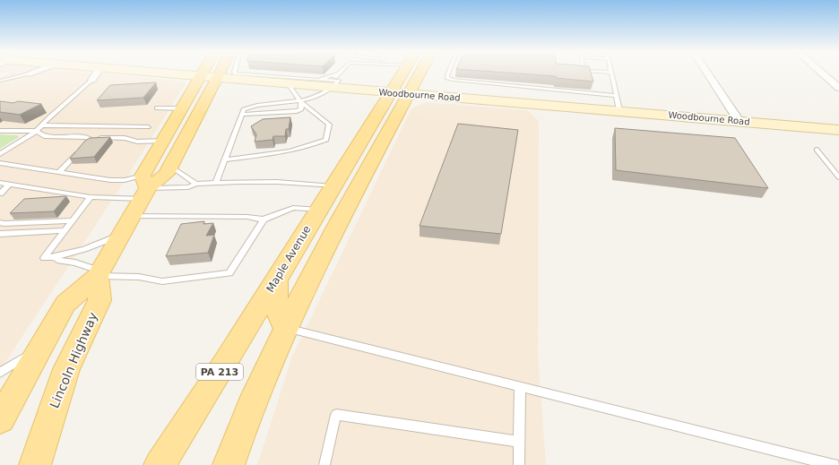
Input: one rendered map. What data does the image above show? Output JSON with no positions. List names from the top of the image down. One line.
{"streets":{"main road":["Woodbourne Road","Maple Avenue","Lincoln Highway","PA 213"]},"crossings":[["Woodbourne Road","Maple Avenue"]]}
